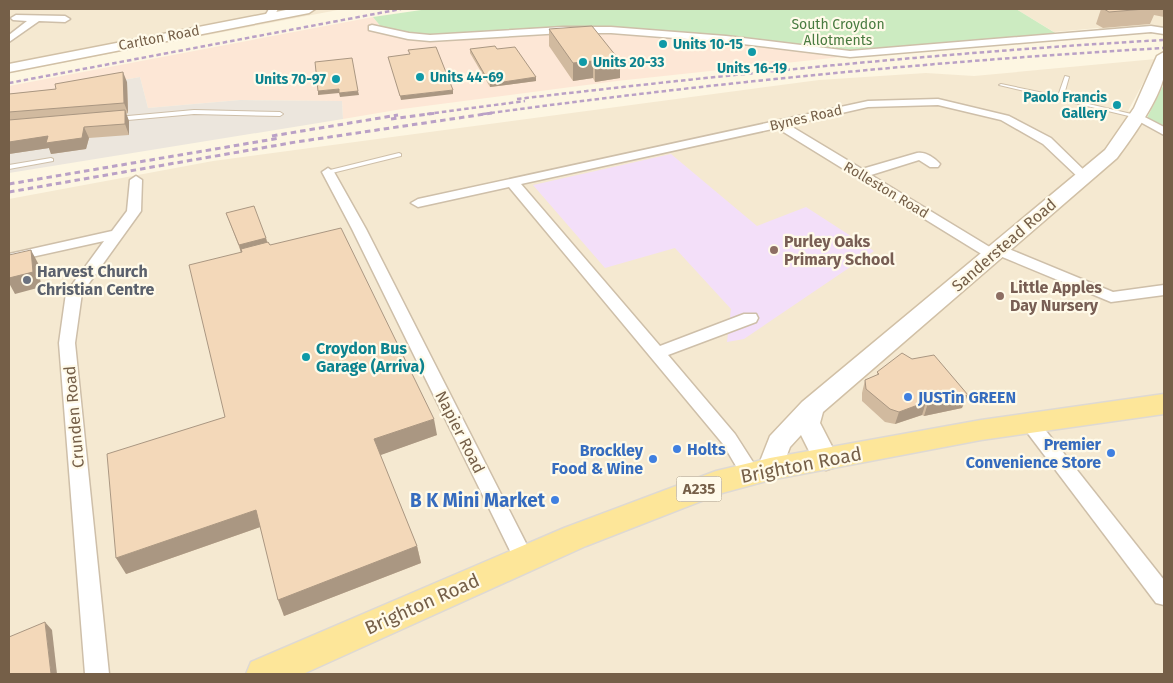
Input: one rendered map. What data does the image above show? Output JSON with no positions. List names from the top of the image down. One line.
{"streets":{"main road":["Carlton Road","Sanderstead Road","Brighton Road","A235"],"street":["Bynes Road","Rolleston Road","Crunden Road","Napier Road"]},"crossings":[["Bynes Road","Rolleston Road"],["Bynes Road","Sanderstead Road"],["Rolleston Road","Sanderstead Road"],["Sanderstead Road","Brighton Road"],["Napier Road","Brighton Road"]],"parks":["South Croydon Allotments"],"places":["Units 10-15","Units 16-19","Units 20-33","Units 44-69","Units 70-97","Paolo Francis Gallery","Purley Oaks Primary School","Harvest Church Christian Centre","Little Apples Day Nursery","Croydon Bus Garage (Arriva)","JUSTin GREEN","Holts","Premier Convenience Store","Brockley Food & Wine","B K Mini Market"]}
